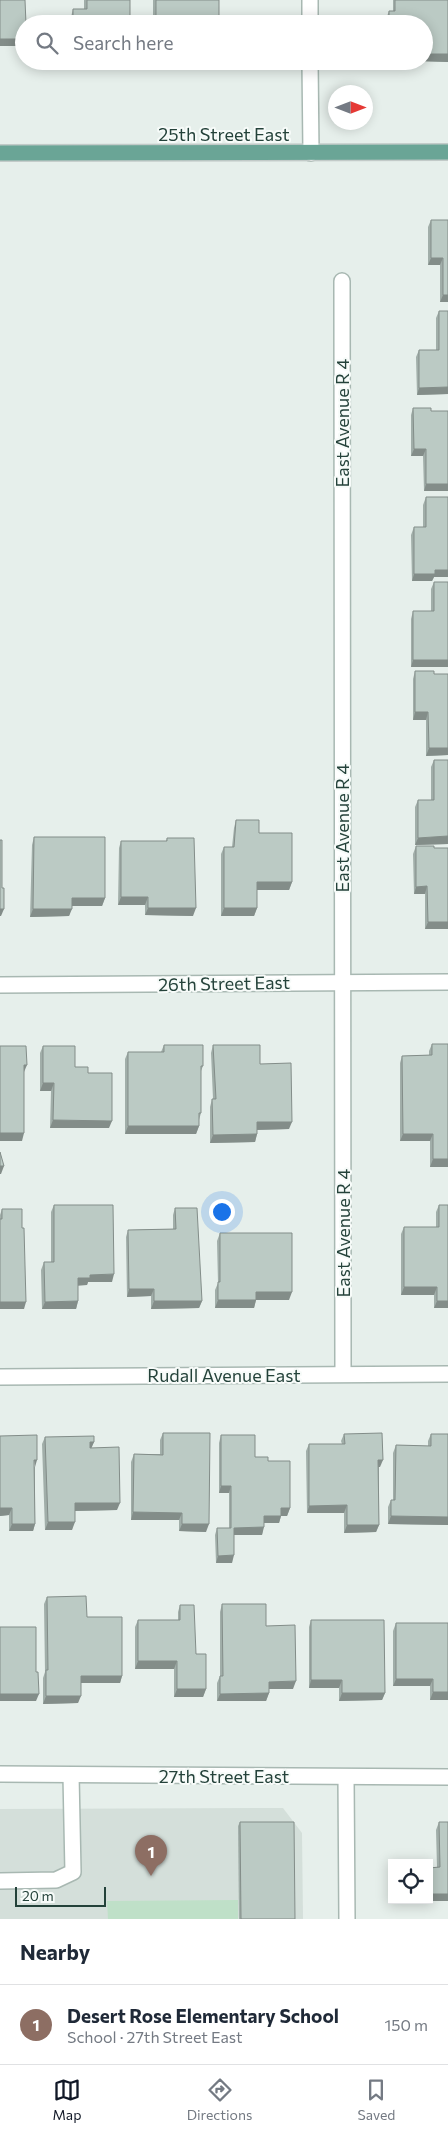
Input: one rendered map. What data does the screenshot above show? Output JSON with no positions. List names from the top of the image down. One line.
{"streets":{"main road":["25th Street East"],"street":["East Avenue R 4","26th Street East","Rudall Avenue East","27th Street East"]},"crossings":[["East Avenue R 4","26th Street East"],["East Avenue R 4","Rudall Avenue East"]],"scale_bar":"20 m","north":"right","page":{"search":"Search here","pins":"1","scale":"20 m","heading":"Nearby","list":[{"mark":"1","name":"Desert Rose Elementary School","note":"School · 27th Street East","value":"150 m"}],"nav":["Map","Directions","Saved"]}}
